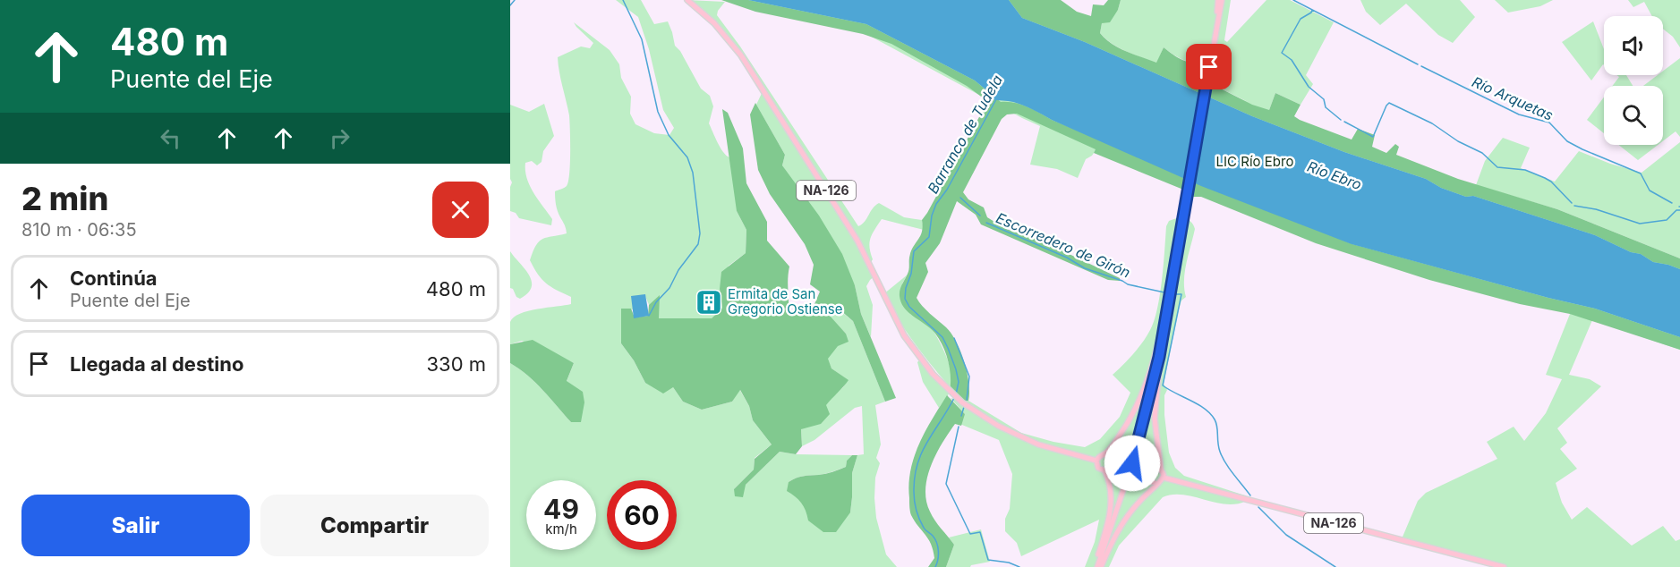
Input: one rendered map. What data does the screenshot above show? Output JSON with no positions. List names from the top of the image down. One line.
{"streets":{"main road":["NA-126"]},"water":["Río Arquetas","Barranco de Tudela","Río Ebro","Escorredero de Girón"],"parks":["LIC Río Ebro"],"places":{"building":["Ermita de San Gregorio Ostiense"]},"page":{"turn":["480 m","Puente del Eje"],"heading":["2 min","810 m · 06:35"],"list":[{"name":"Continúa","note":"Puente del Eje","value":"480 m"},{"name":"Llegada al destino","value":"330 m"}],"speed":"49 km/h","limit":"60","buttons":["Salir","Compartir"]}}
